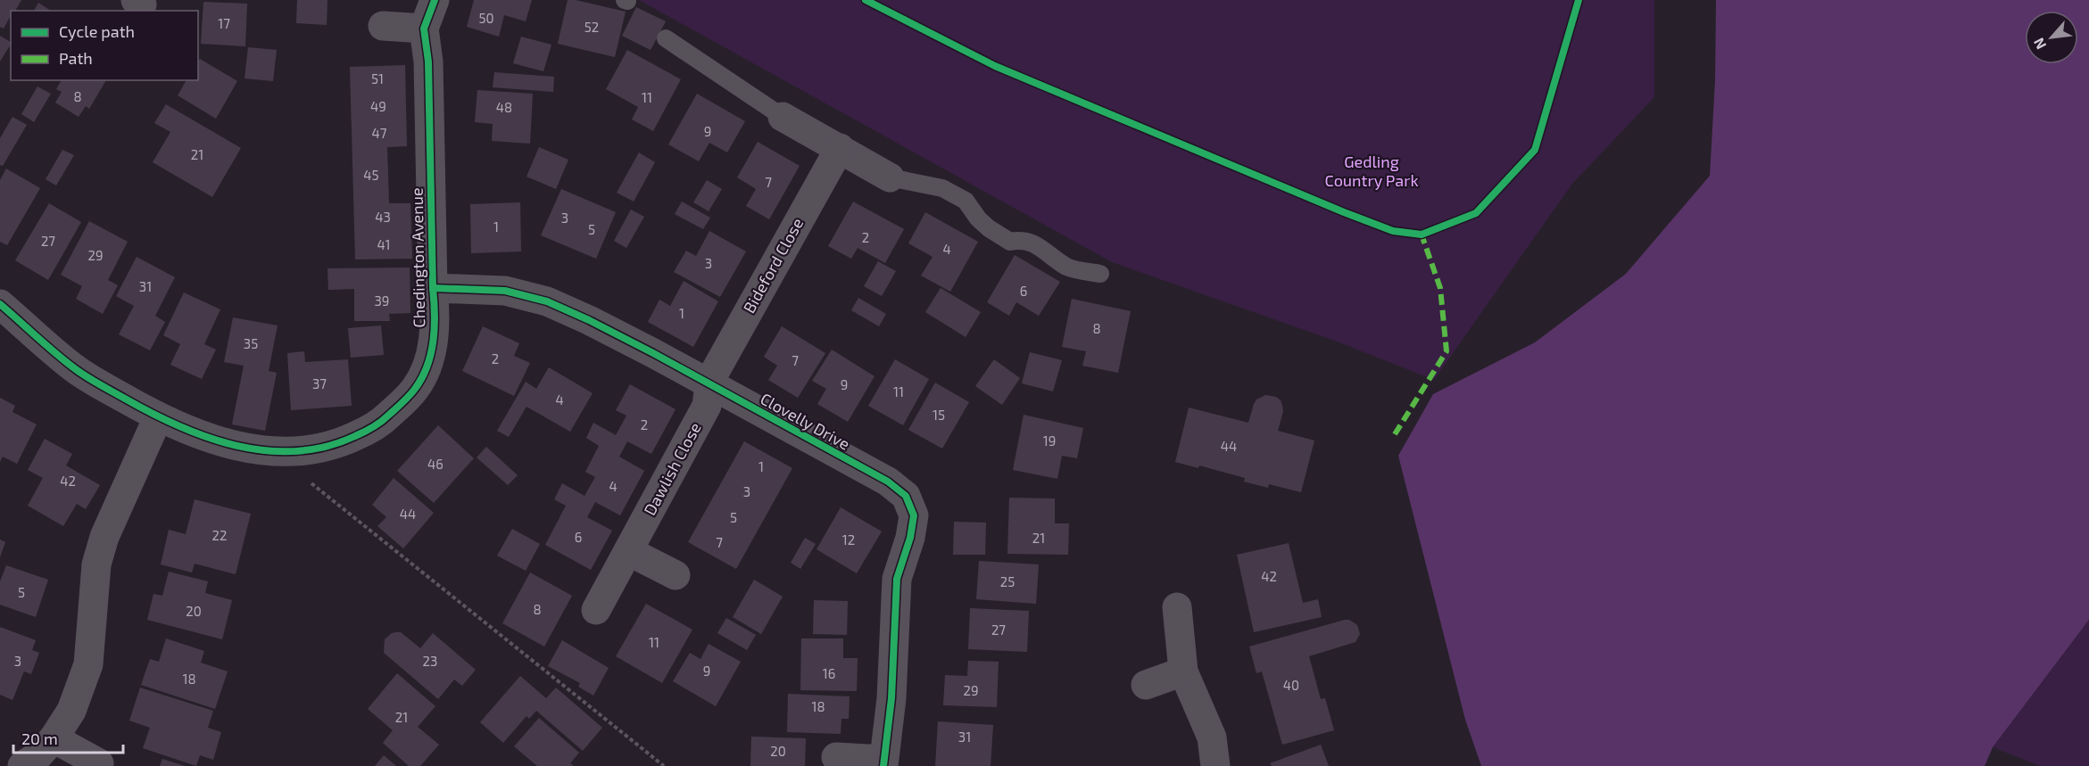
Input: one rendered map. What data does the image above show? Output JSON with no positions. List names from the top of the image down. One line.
{"streets":{"street":["Chedington Avenue","Bideford Close","Clovelly Drive","Dawlish Close"]},"crossings":[["Chedington Avenue","Clovelly Drive"],["Bideford Close","Clovelly Drive"],["Bideford Close","Dawlish Close"],["Clovelly Drive","Dawlish Close"]],"parks":["Gedling Country Park"],"house_numbers":["50","17","52","51","8","11","49","48","9","47","21","45","7","43","3","1","5","2","27","41","4","29","3","31","6","39","1","8","35","2","7","37","9","11","4","15","2","19","44","46","1","42","4","3","44","5","22","6","21","12","7","42","25","5","8","20","27","11","3","23","9","16","18","40","29","18","21","31","20"],"legend":["Cycle path","Path"],"scale_bar":"20 m","north":"bottom left"}
